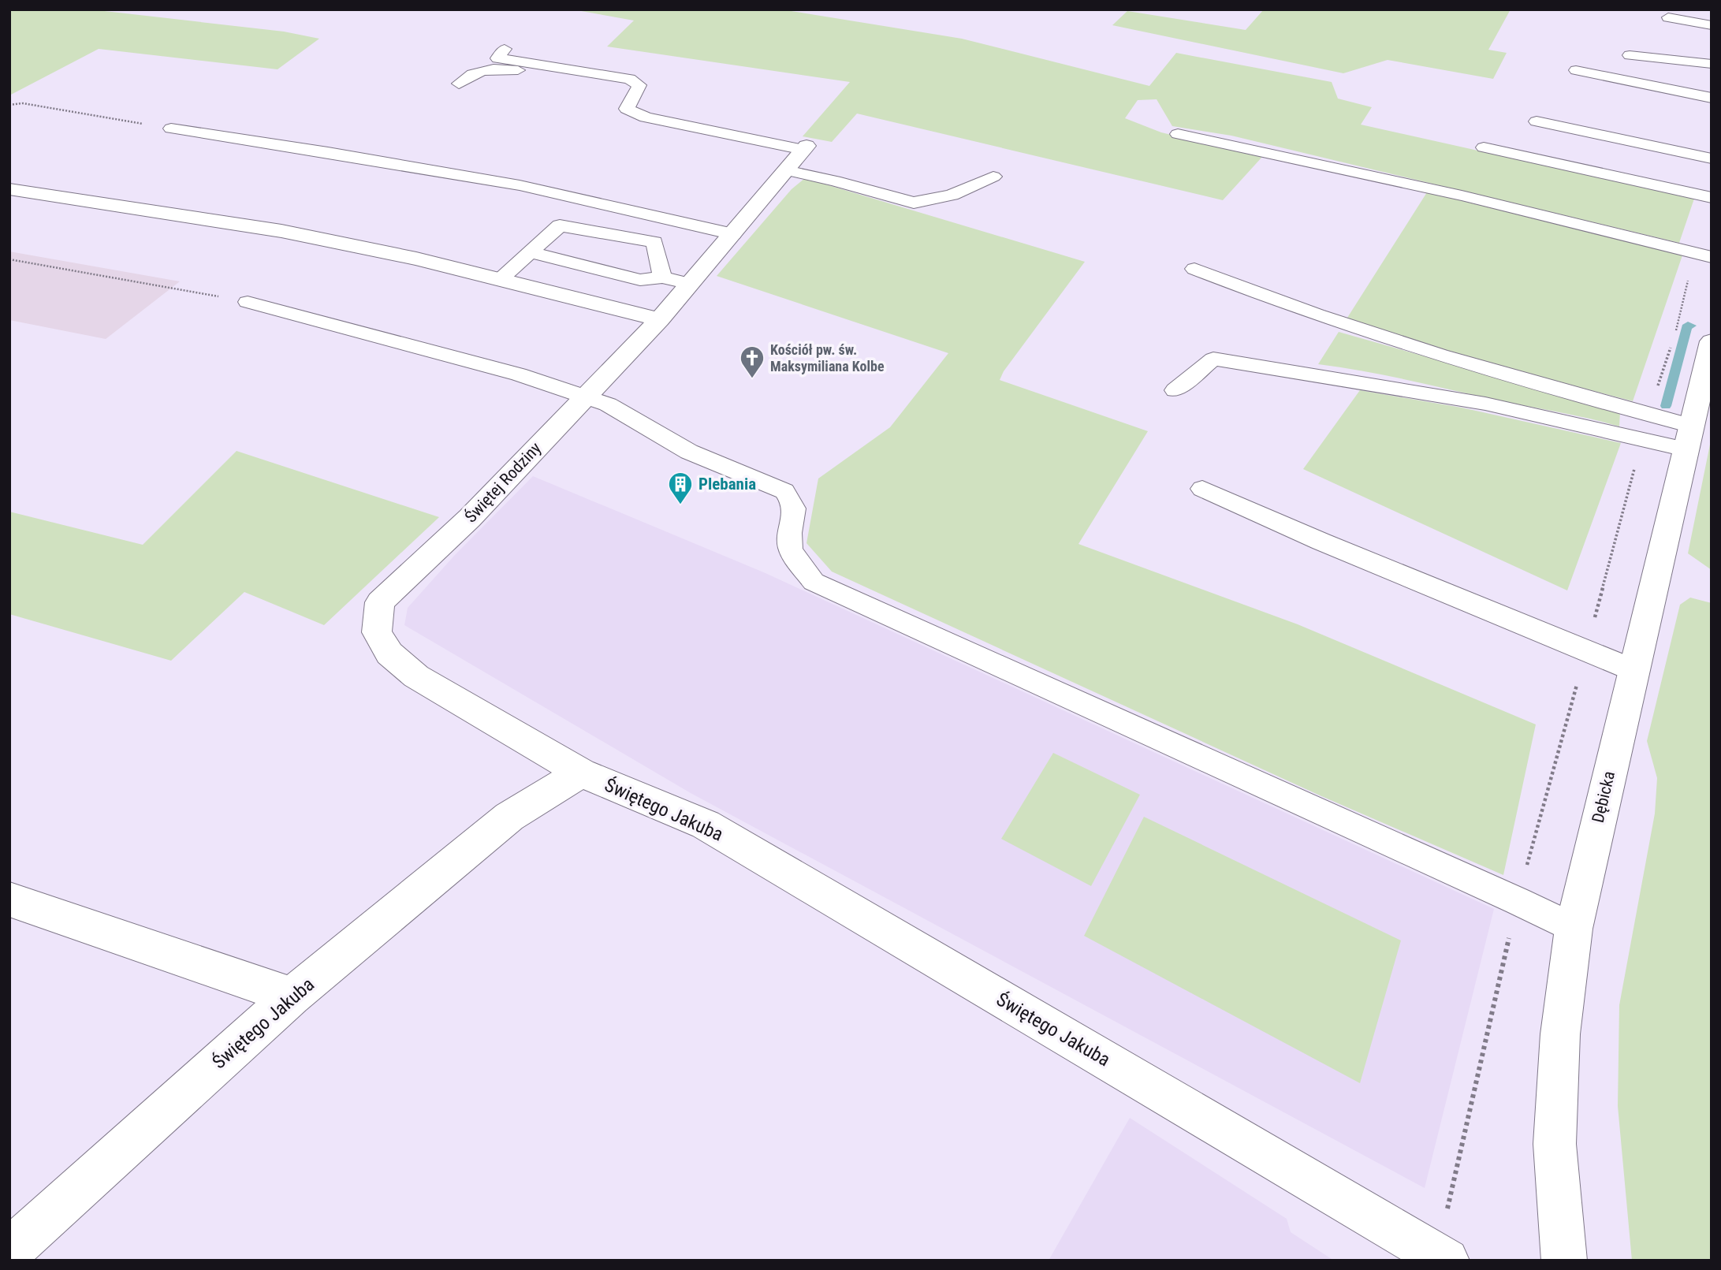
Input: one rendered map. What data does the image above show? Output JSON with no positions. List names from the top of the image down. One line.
{"streets":{"street":["Świętej Rodziny","Dębicka","Świętego Jakuba"]},"crossings":[["Świętej Rodziny","Świętego Jakuba"]],"places":{"church":["Kościół pw. św. Maksymiliana Kolbe"],"building":["Plebania"]}}
